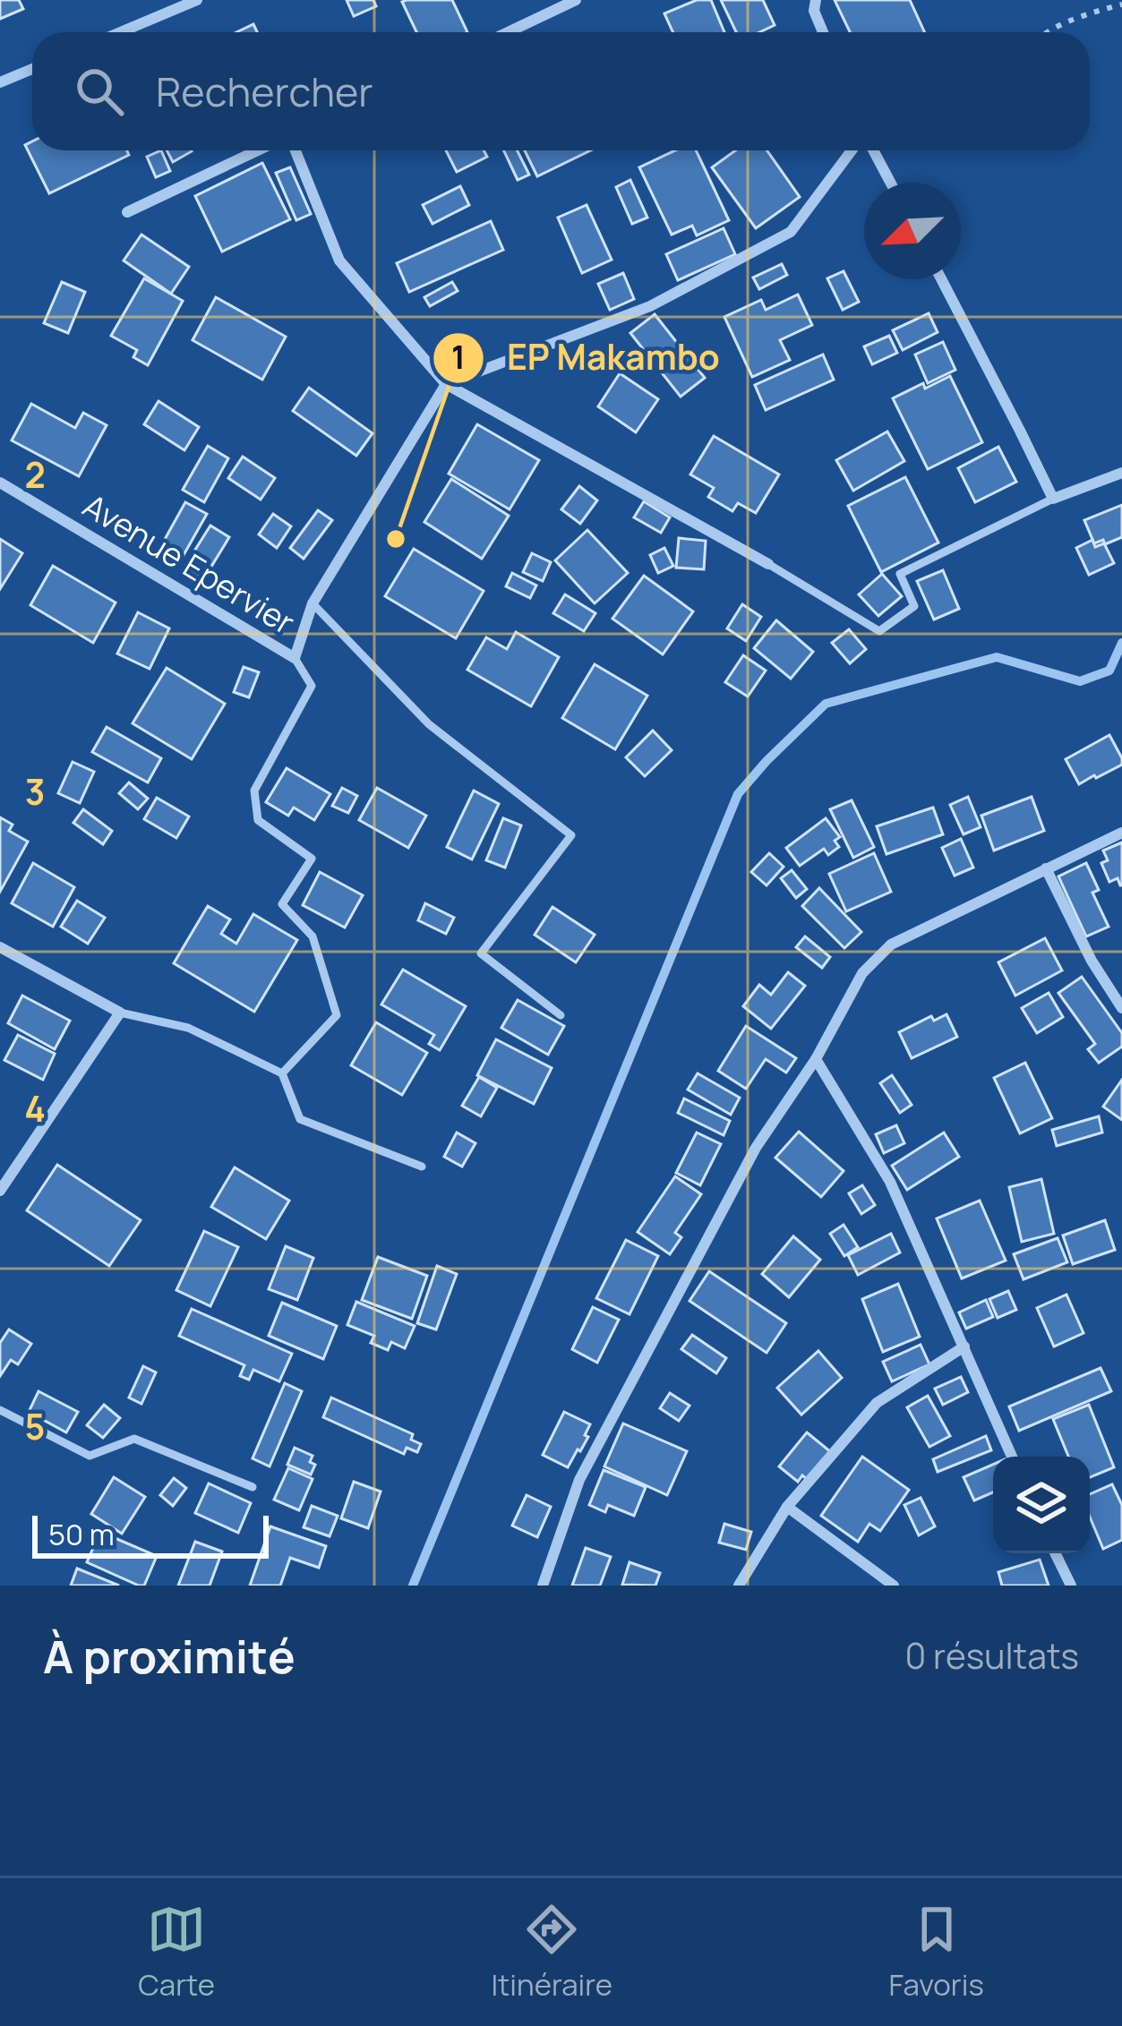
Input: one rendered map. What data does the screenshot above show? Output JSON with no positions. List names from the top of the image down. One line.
{"streets":{"street":["Avenue Epervier"]},"places":["EP Makambo"],"scale_bar":"50 m","north":"bottom left","page":{"search":"Rechercher","scale":"50 m","heading":["À proximité","0 résultats"],"nav":["Carte","Itinéraire","Favoris"]},"grid":{"rows":["2","3","4","5"]}}
